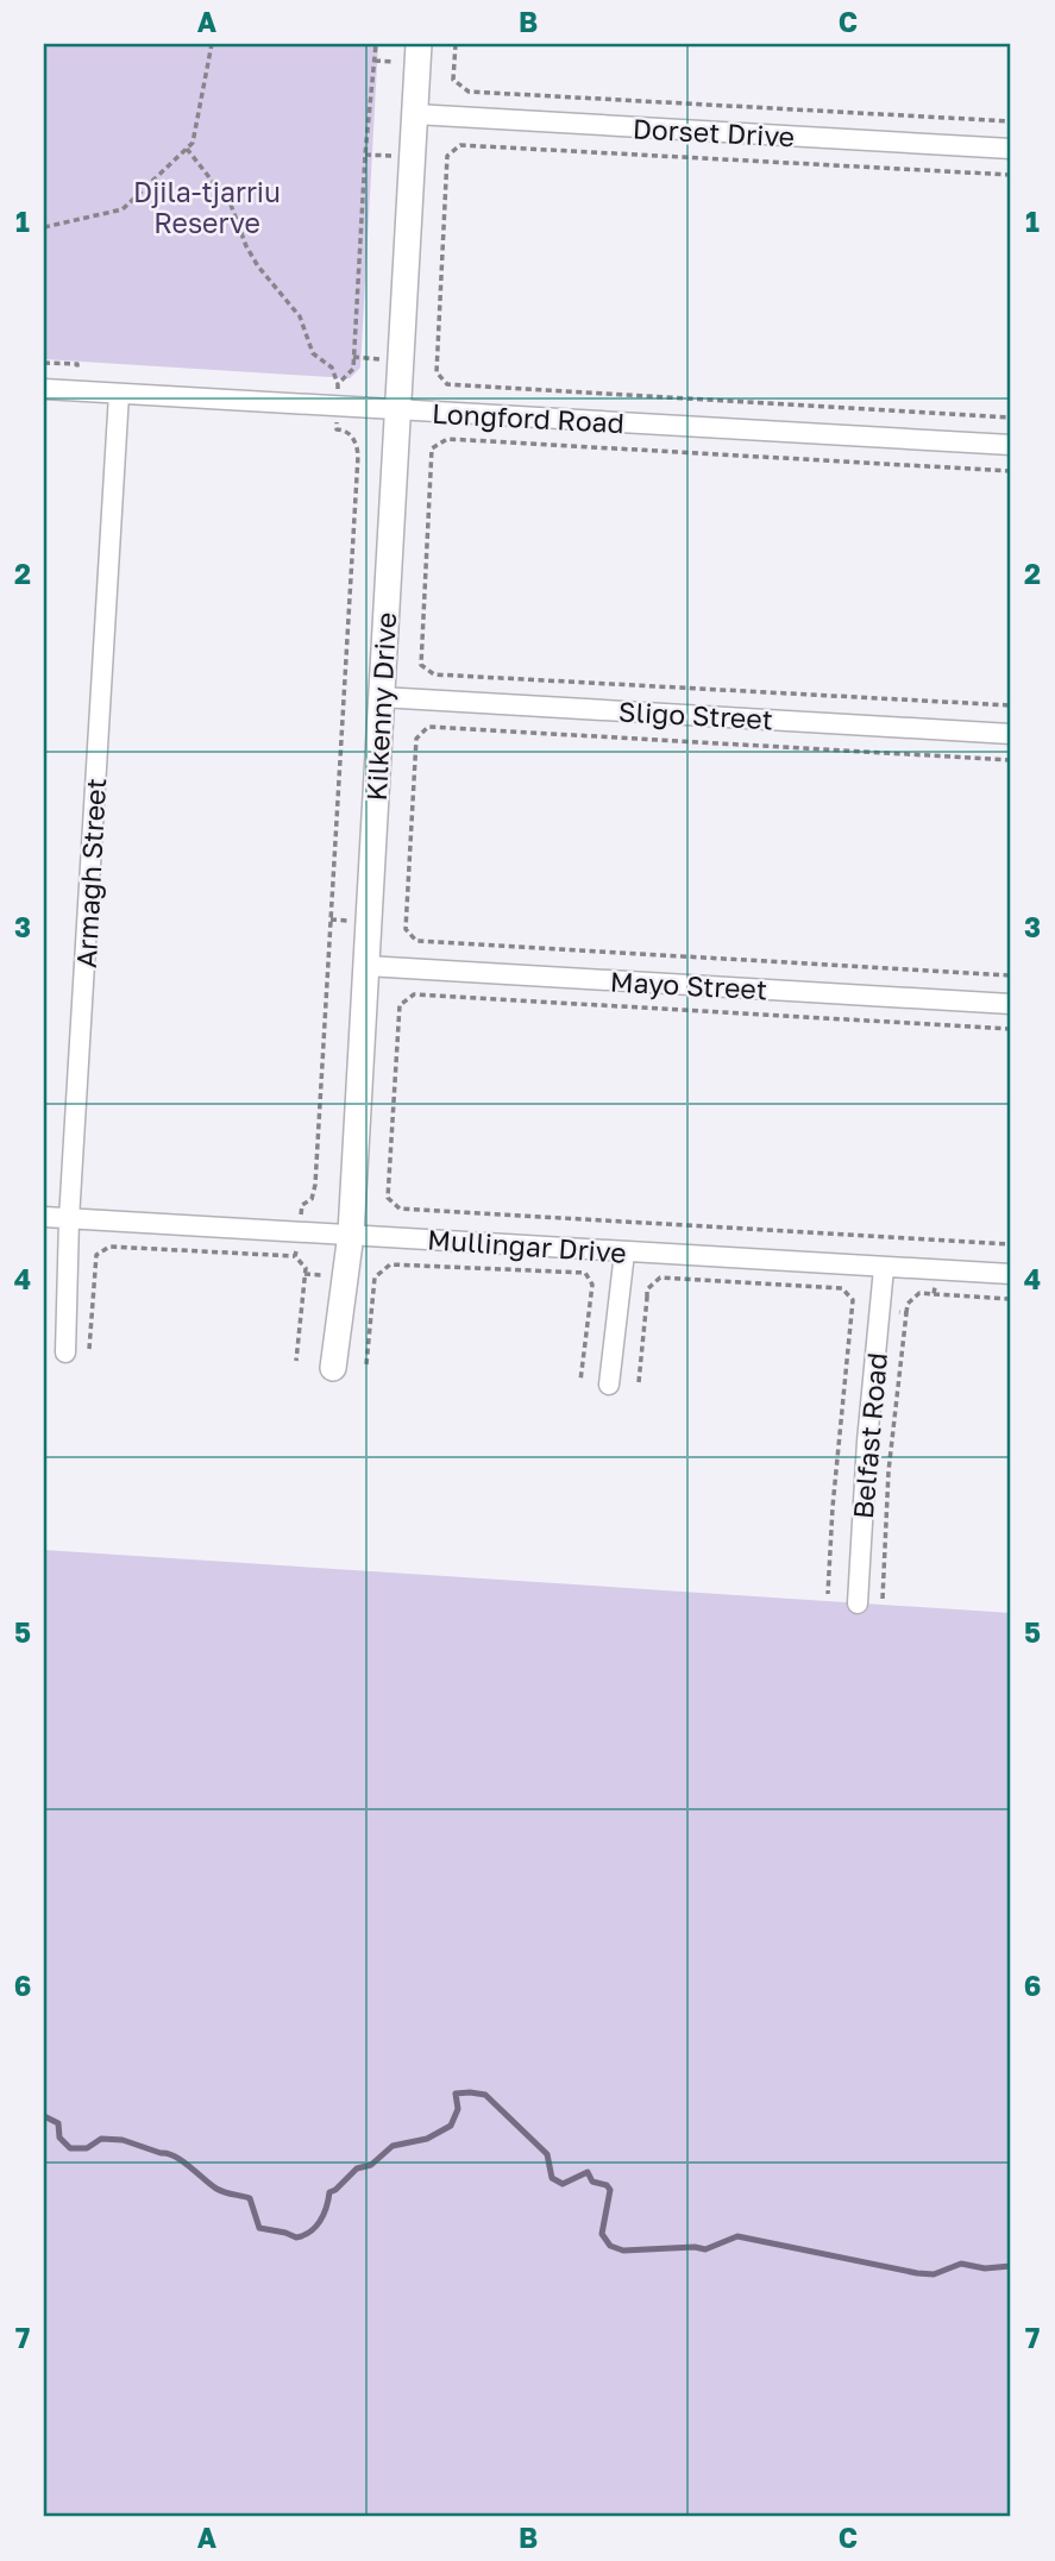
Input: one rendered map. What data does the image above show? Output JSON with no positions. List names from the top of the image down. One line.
{"streets":{"street":["Dorset Drive","Longford Road","Kilkenny Drive","Sligo Street","Armagh Street","Mayo Street","Mullingar Drive","Belfast Road"]},"crossings":[["Dorset Drive","Kilkenny Drive"],["Longford Road","Kilkenny Drive"],["Longford Road","Armagh Street"],["Kilkenny Drive","Sligo Street"],["Kilkenny Drive","Mayo Street"],["Kilkenny Drive","Mullingar Drive"],["Armagh Street","Mullingar Drive"],["Mullingar Drive","Belfast Road"]],"parks":["Djila-tjarriu Reserve"],"grid":{"columns":["A","B","C"],"rows":["1","2","3","4","5","6","7"]}}
